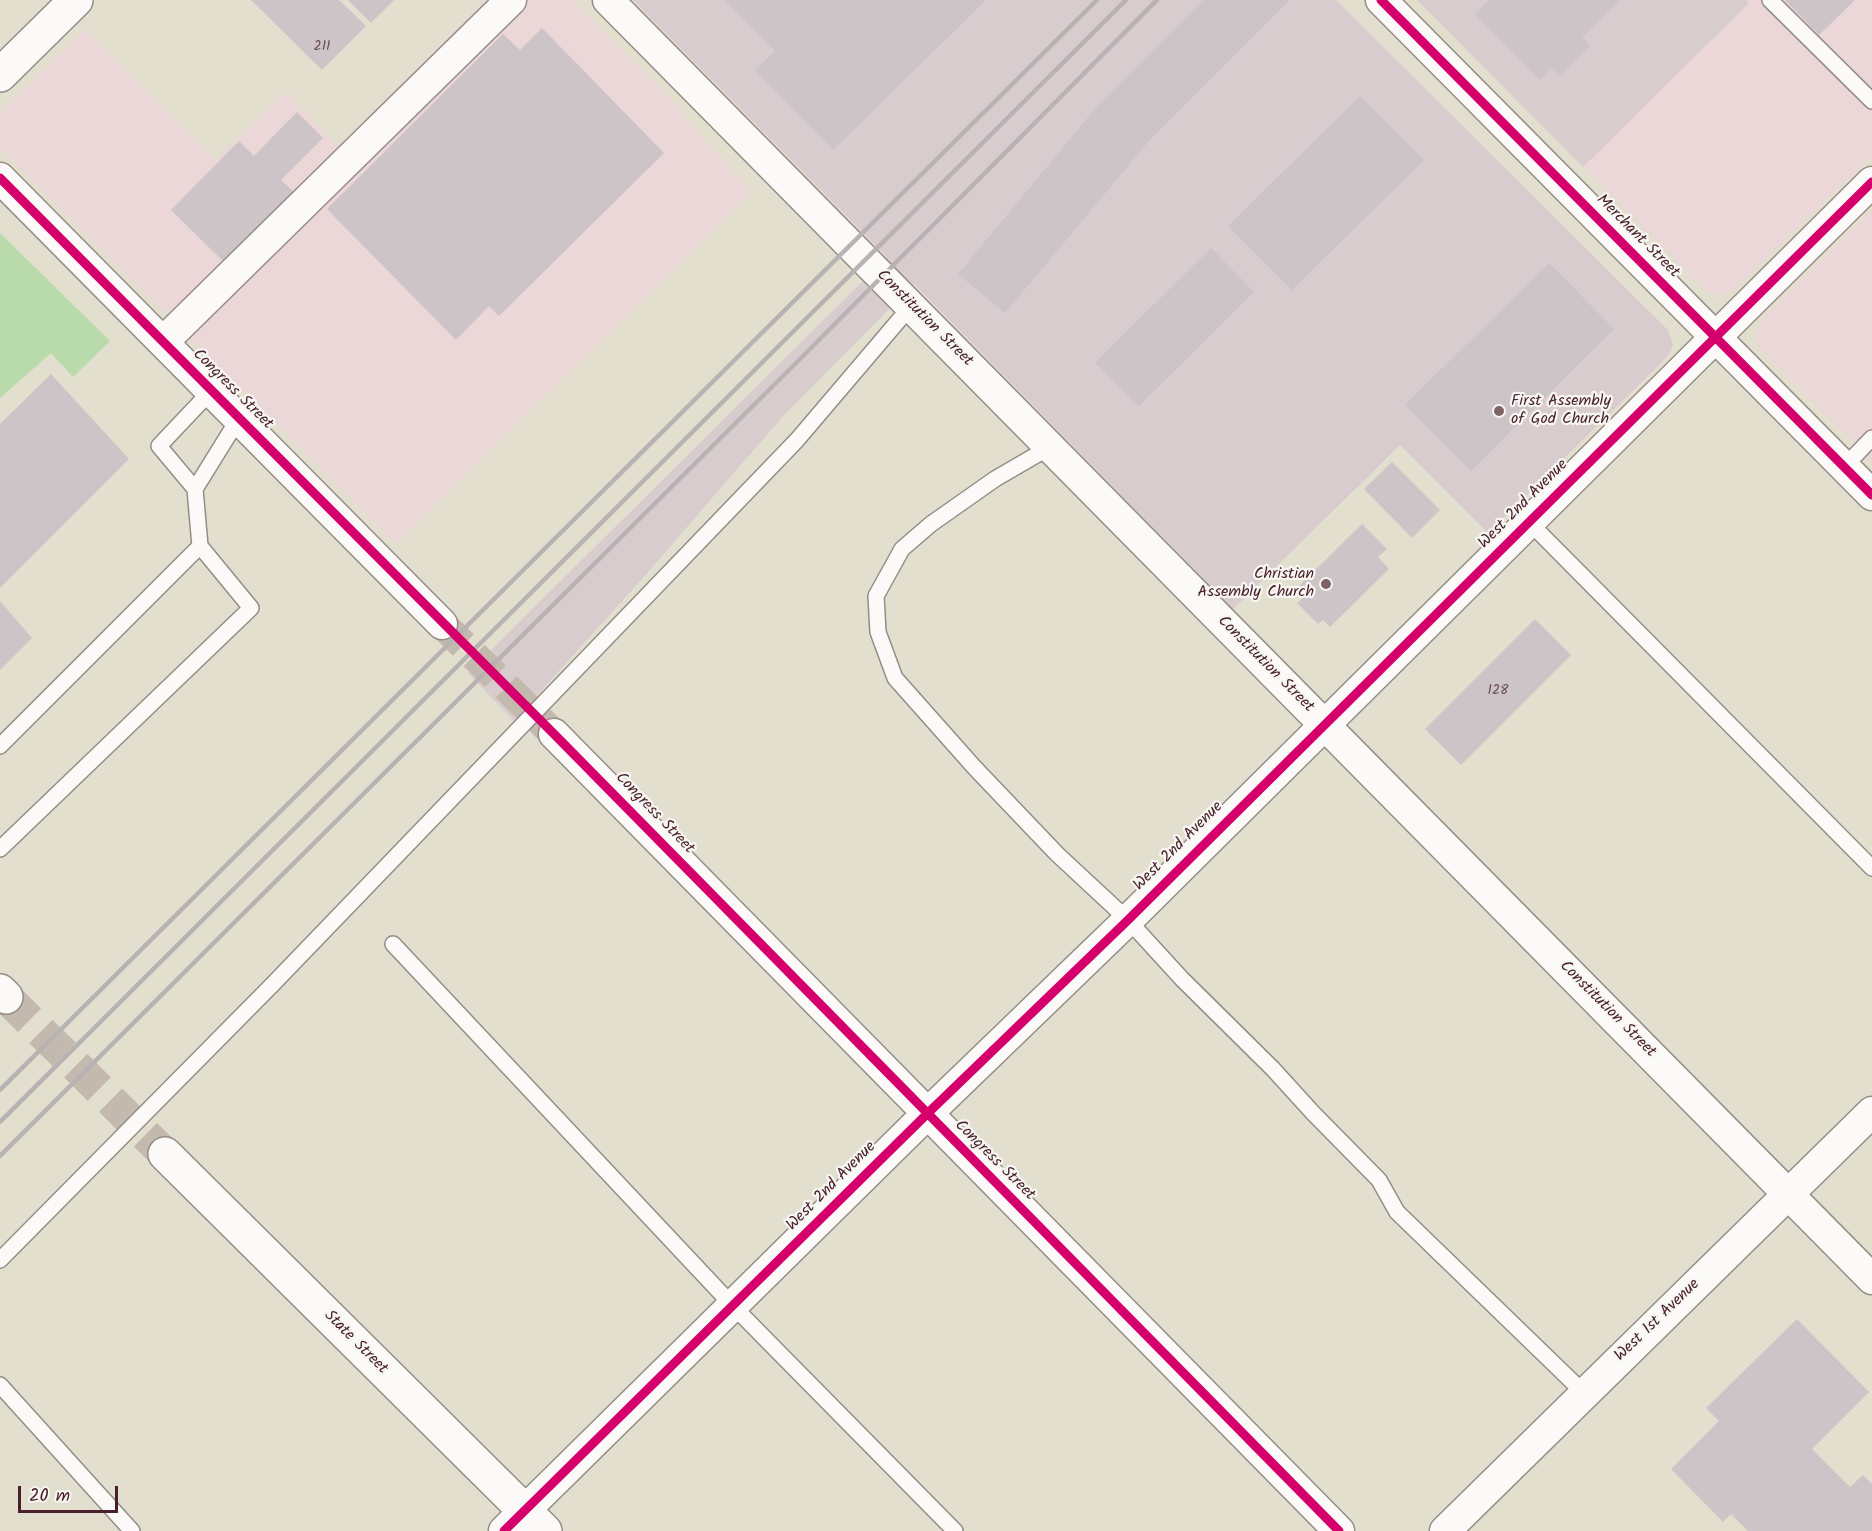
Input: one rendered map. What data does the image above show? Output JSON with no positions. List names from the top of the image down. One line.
{"streets":{"street":["Merchant Street","Constitution Street","Congress Street","West 2nd Avenue","West 1st Avenue","State Street"]},"crossings":[["Merchant Street","West 2nd Avenue"],["Constitution Street","West 2nd Avenue"],["Constitution Street","West 1st Avenue"],["Congress Street","West 2nd Avenue"],["West 2nd Avenue","State Street"]],"places":["First Assembly of God Church","Christian Assembly Church"],"house_numbers":["211","128"],"scale_bar":"20 m"}
